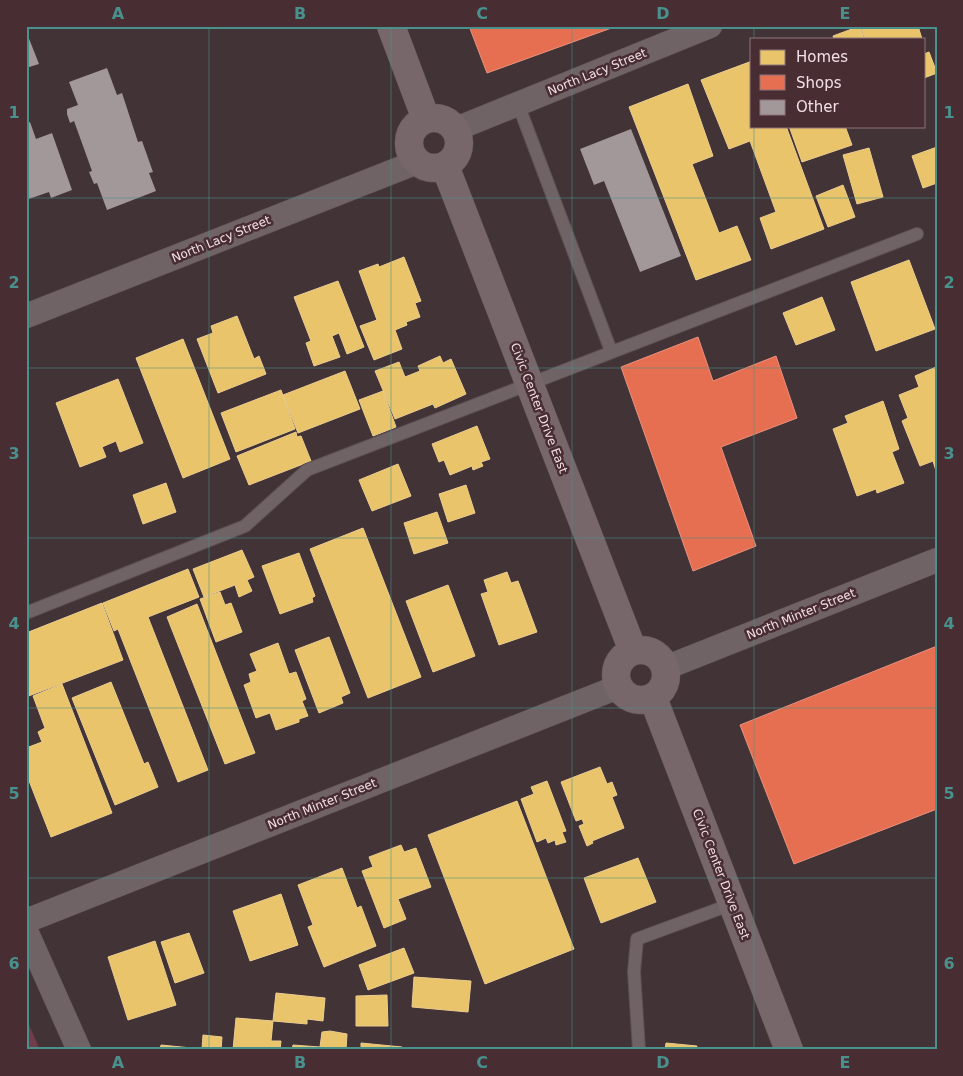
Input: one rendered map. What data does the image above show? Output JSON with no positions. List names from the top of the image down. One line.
{"streets":{"street":["North Lacy Street","Civic Center Drive East","North Minter Street"]},"crossings":[["North Lacy Street","Civic Center Drive East"],["Civic Center Drive East","North Minter Street"]],"legend":["Homes","Shops","Other"],"grid":{"columns":["A","B","C","D","E"],"rows":["1","2","3","4","5","6"]}}
